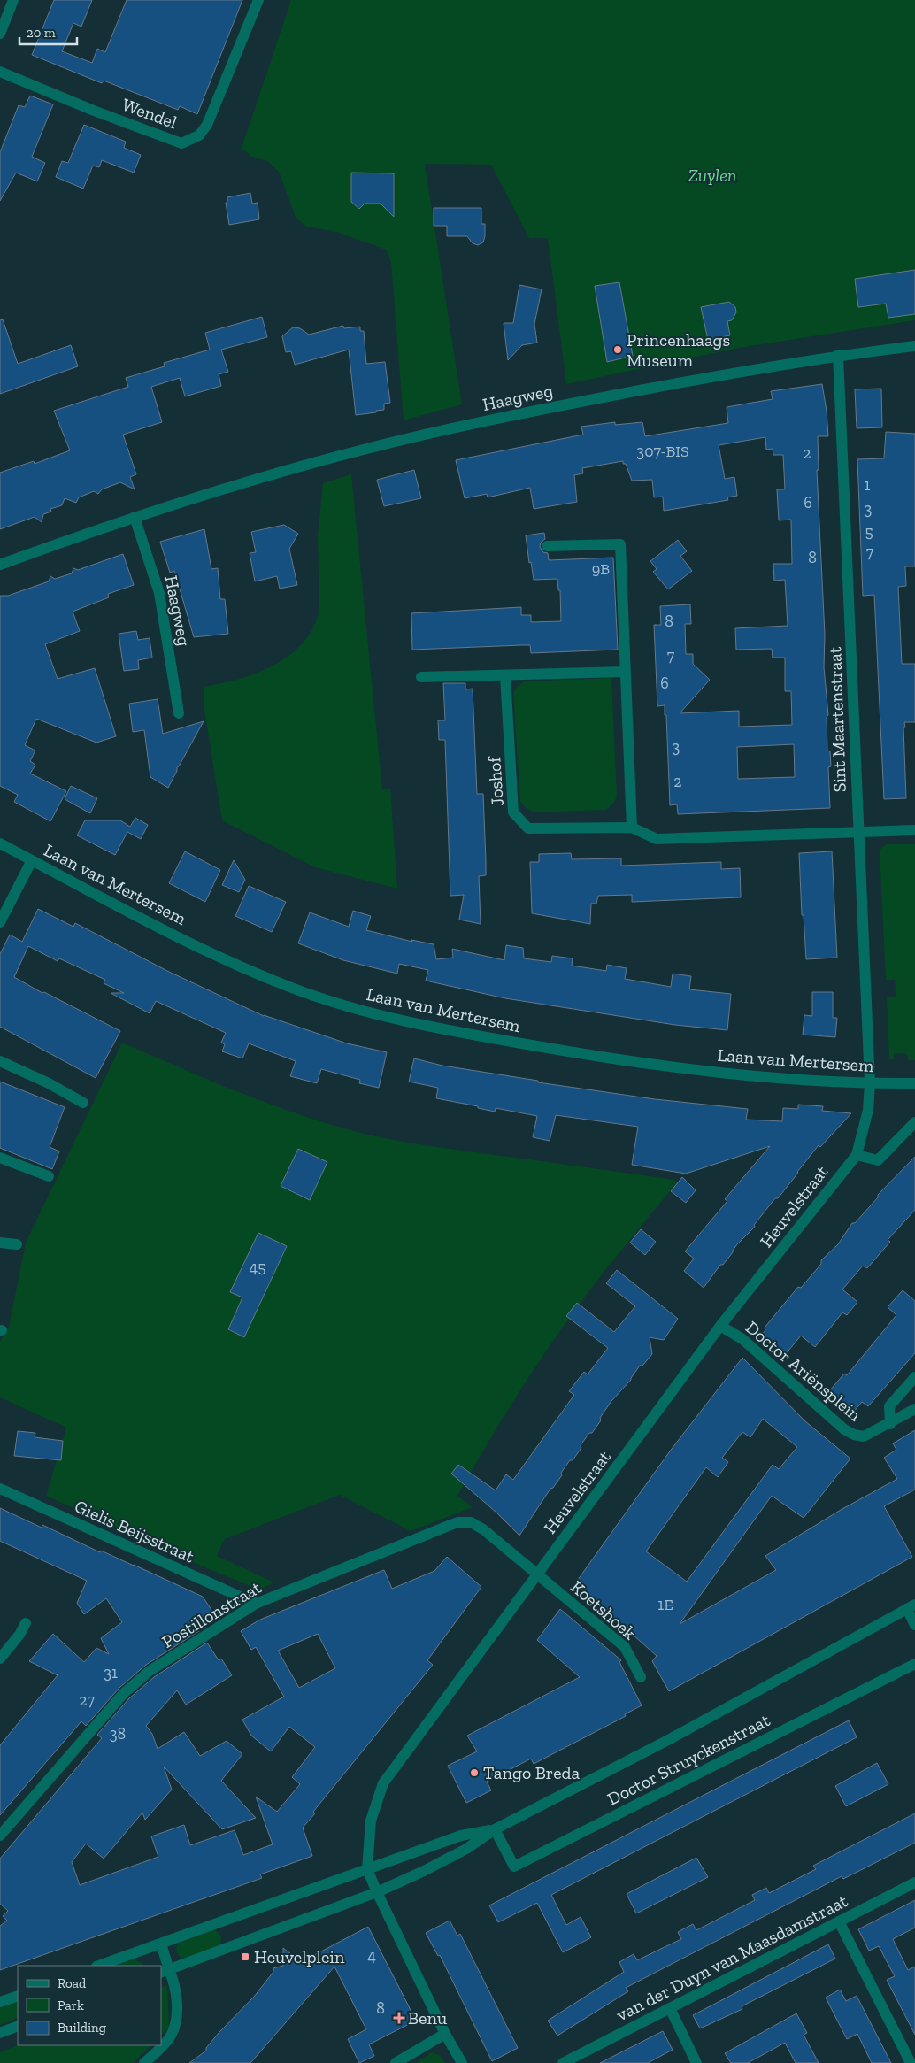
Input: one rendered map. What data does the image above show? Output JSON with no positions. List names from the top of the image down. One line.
{"streets":{"street":["Wendel","Haagweg","Sint Maartenstraat","Joshof","Laan van Mertersem","Heuvelstraat","Doctor Ariënsplein","Gielis Beijsstraat","Koetshoek","Postillonstraat","Doctor Struyckenstraat","van der Duyn van Maasdamstraat"]},"crossings":[["Haagweg","Sint Maartenstraat"],["Sint Maartenstraat","Joshof"],["Sint Maartenstraat","Laan van Mertersem"],["Sint Maartenstraat","Heuvelstraat"],["Laan van Mertersem","Heuvelstraat"],["Heuvelstraat","Doctor Ariënsplein"],["Heuvelstraat","Koetshoek"],["Heuvelstraat","Postillonstraat"],["Heuvelstraat","Doctor Struyckenstraat"],["Gielis Beijsstraat","Postillonstraat"],["Koetshoek","Postillonstraat"]],"parks":["Zuylen"],"places":{"other":["Princenhaags Museum","Tango Breda"],"transit":["Heuvelplein"],"health":["Benu"]},"house_numbers":["307-BIS","2","1","6","3","5","7","8","9B","8","7","6","3","2","45","1E","31","27","38","4","8"],"legend":["Road","Park","Building"],"scale_bar":"20 m"}
